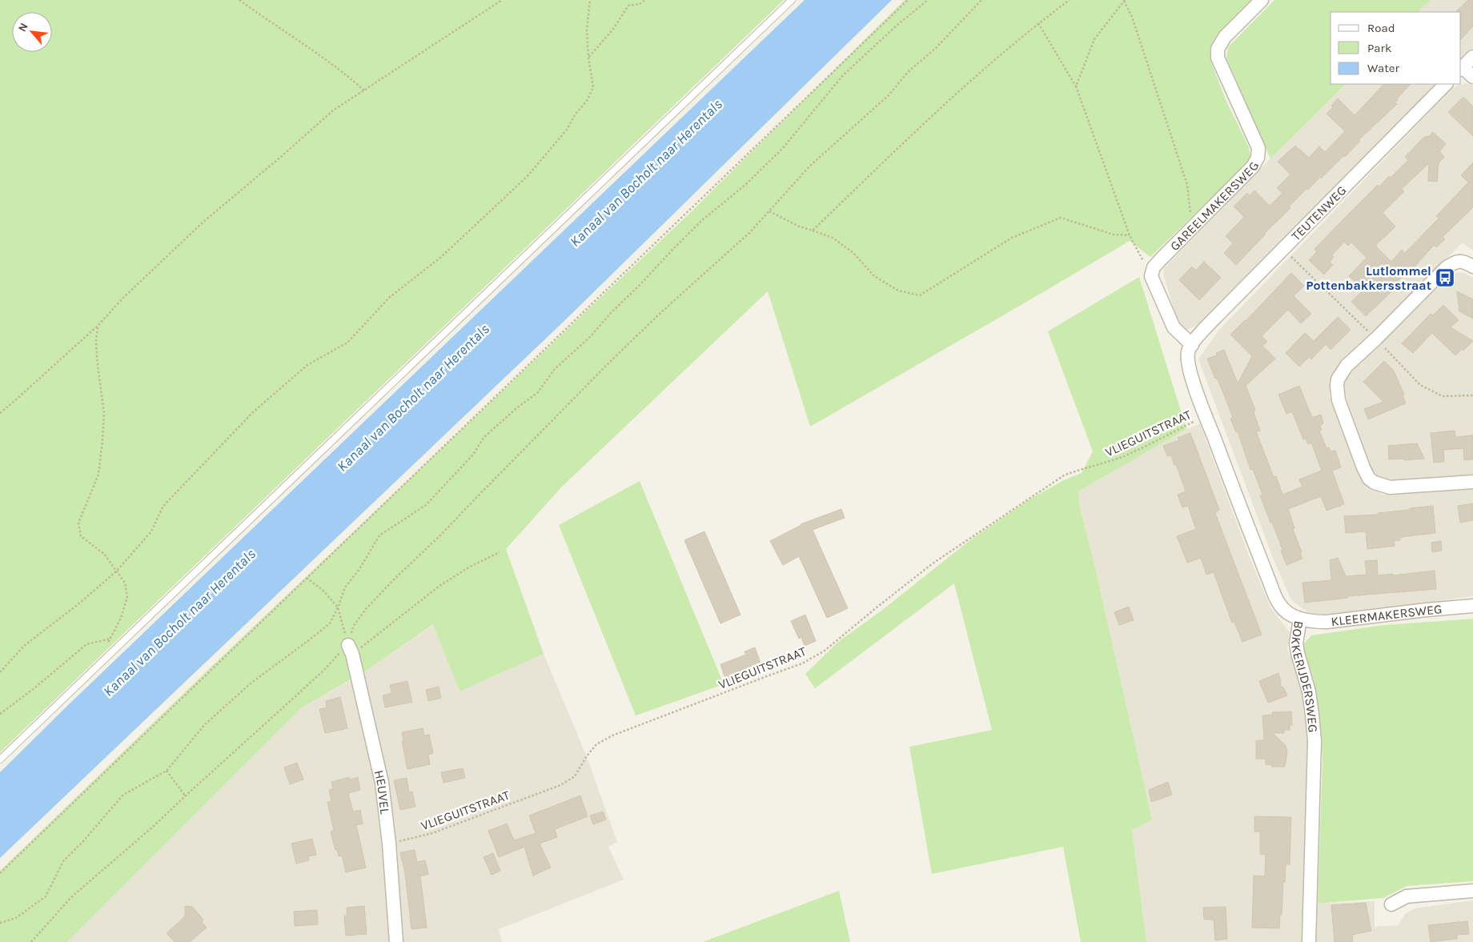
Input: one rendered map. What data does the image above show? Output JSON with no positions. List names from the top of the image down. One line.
{"streets":{"street":["GAREELMAKERSWEG","TEUTENWEG","KLEERMAKERSWEG","BOKKERIJDERSWEG","HEUVEL"],"path":["VLIEGUITSTRAAT"]},"crossings":[["TEUTENWEG","BOKKERIJDERSWEG"],["VLIEGUITSTRAAT","BOKKERIJDERSWEG"],["VLIEGUITSTRAAT","HEUVEL"],["KLEERMAKERSWEG","BOKKERIJDERSWEG"]],"water":["Kanaal van Bocholt naar Herentals"],"places":{"bus stop":["Lutlommel Pottenbakkersstraat"]},"legend":["Road","Park","Water"],"north":"top left"}
